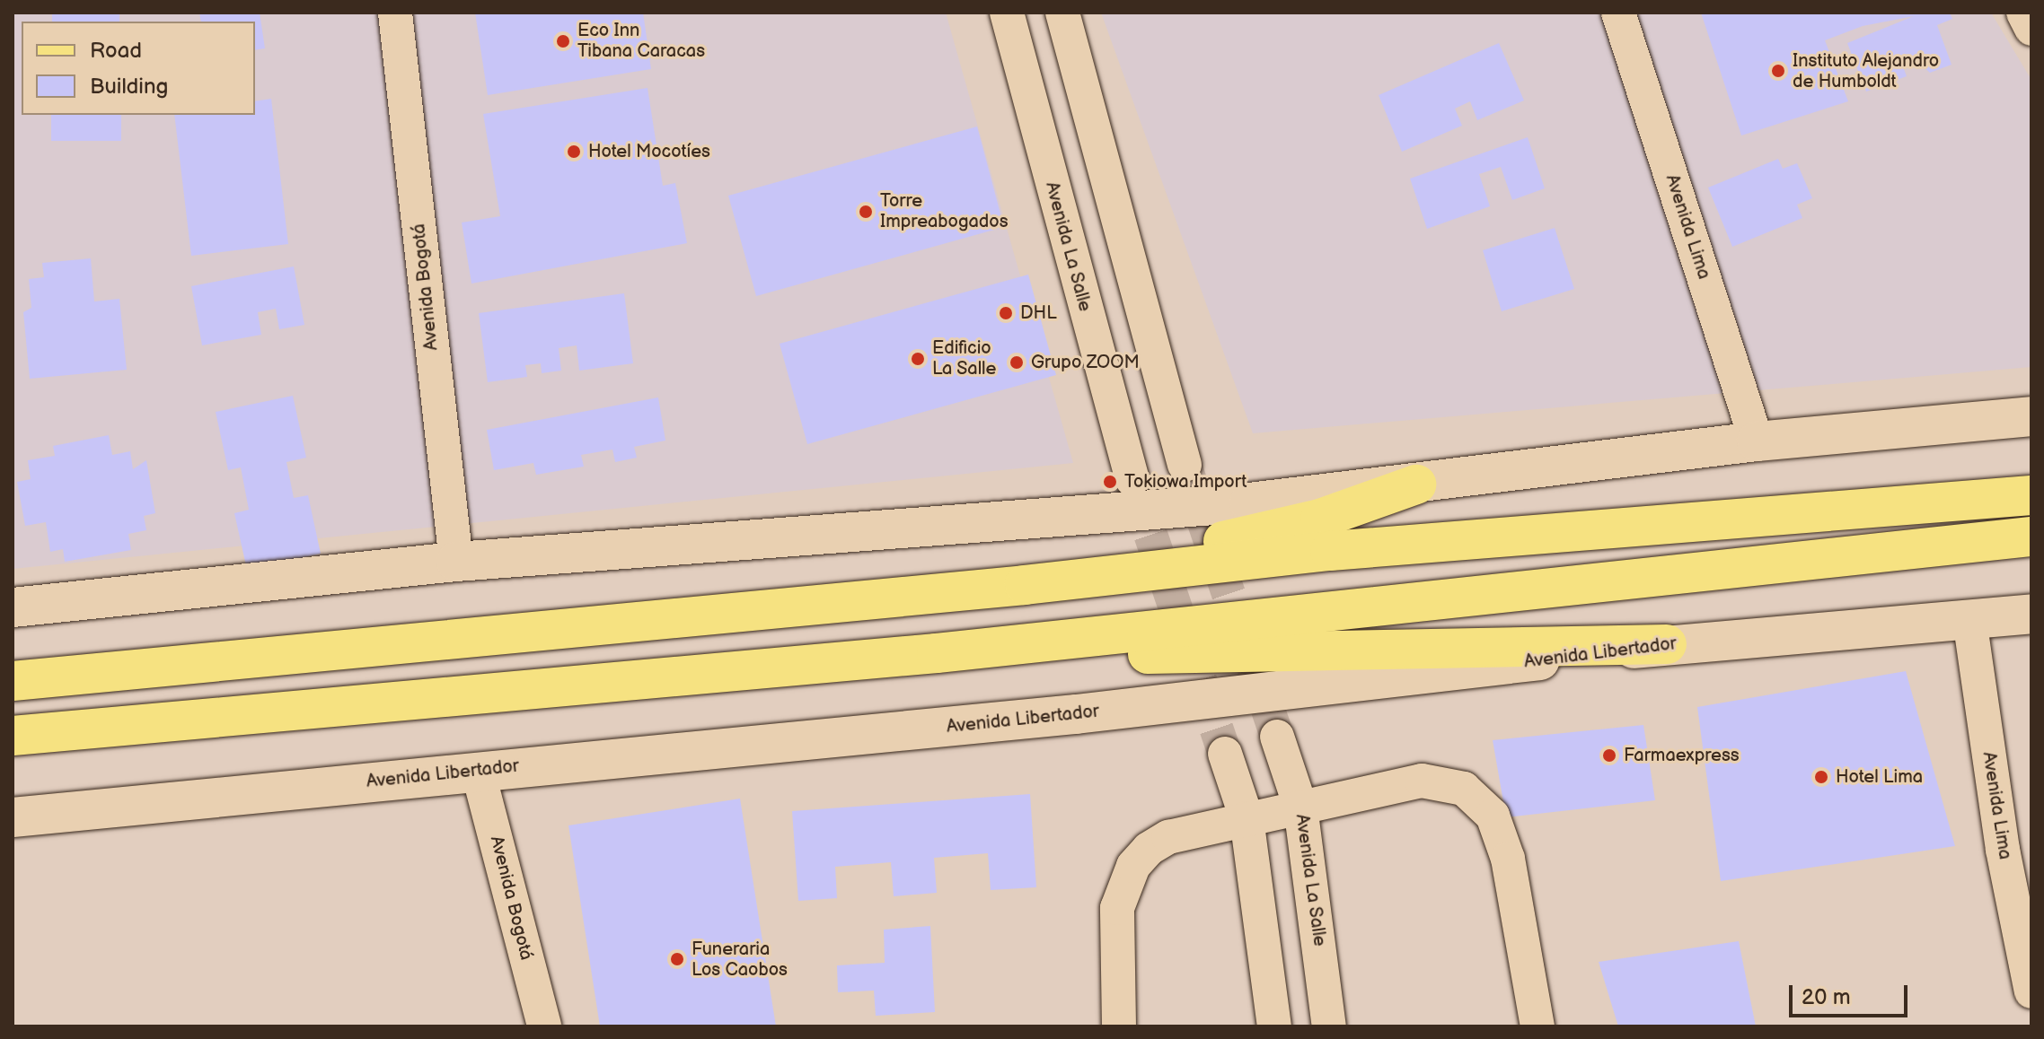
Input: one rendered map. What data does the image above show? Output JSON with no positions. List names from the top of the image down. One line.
{"streets":{"main road":["Avenida Libertador"],"street":["Avenida Lima","Avenida La Salle","Avenida Bogotá"]},"crossings":[["Avenida Lima","Avenida Libertador"],["Avenida Bogotá","Avenida Libertador"]],"places":["Eco Inn Tibana Caracas","Instituto Alejandro de Humboldt","Hotel Mocotíes","Torre Impreabogados","DHL","Edificio La Salle","Grupo ZOOM","Tokiowa Import","Farmaexpress","Hotel Lima","Funeraria Los Caobos"],"legend":["Road","Building"],"scale_bar":"20 m"}
